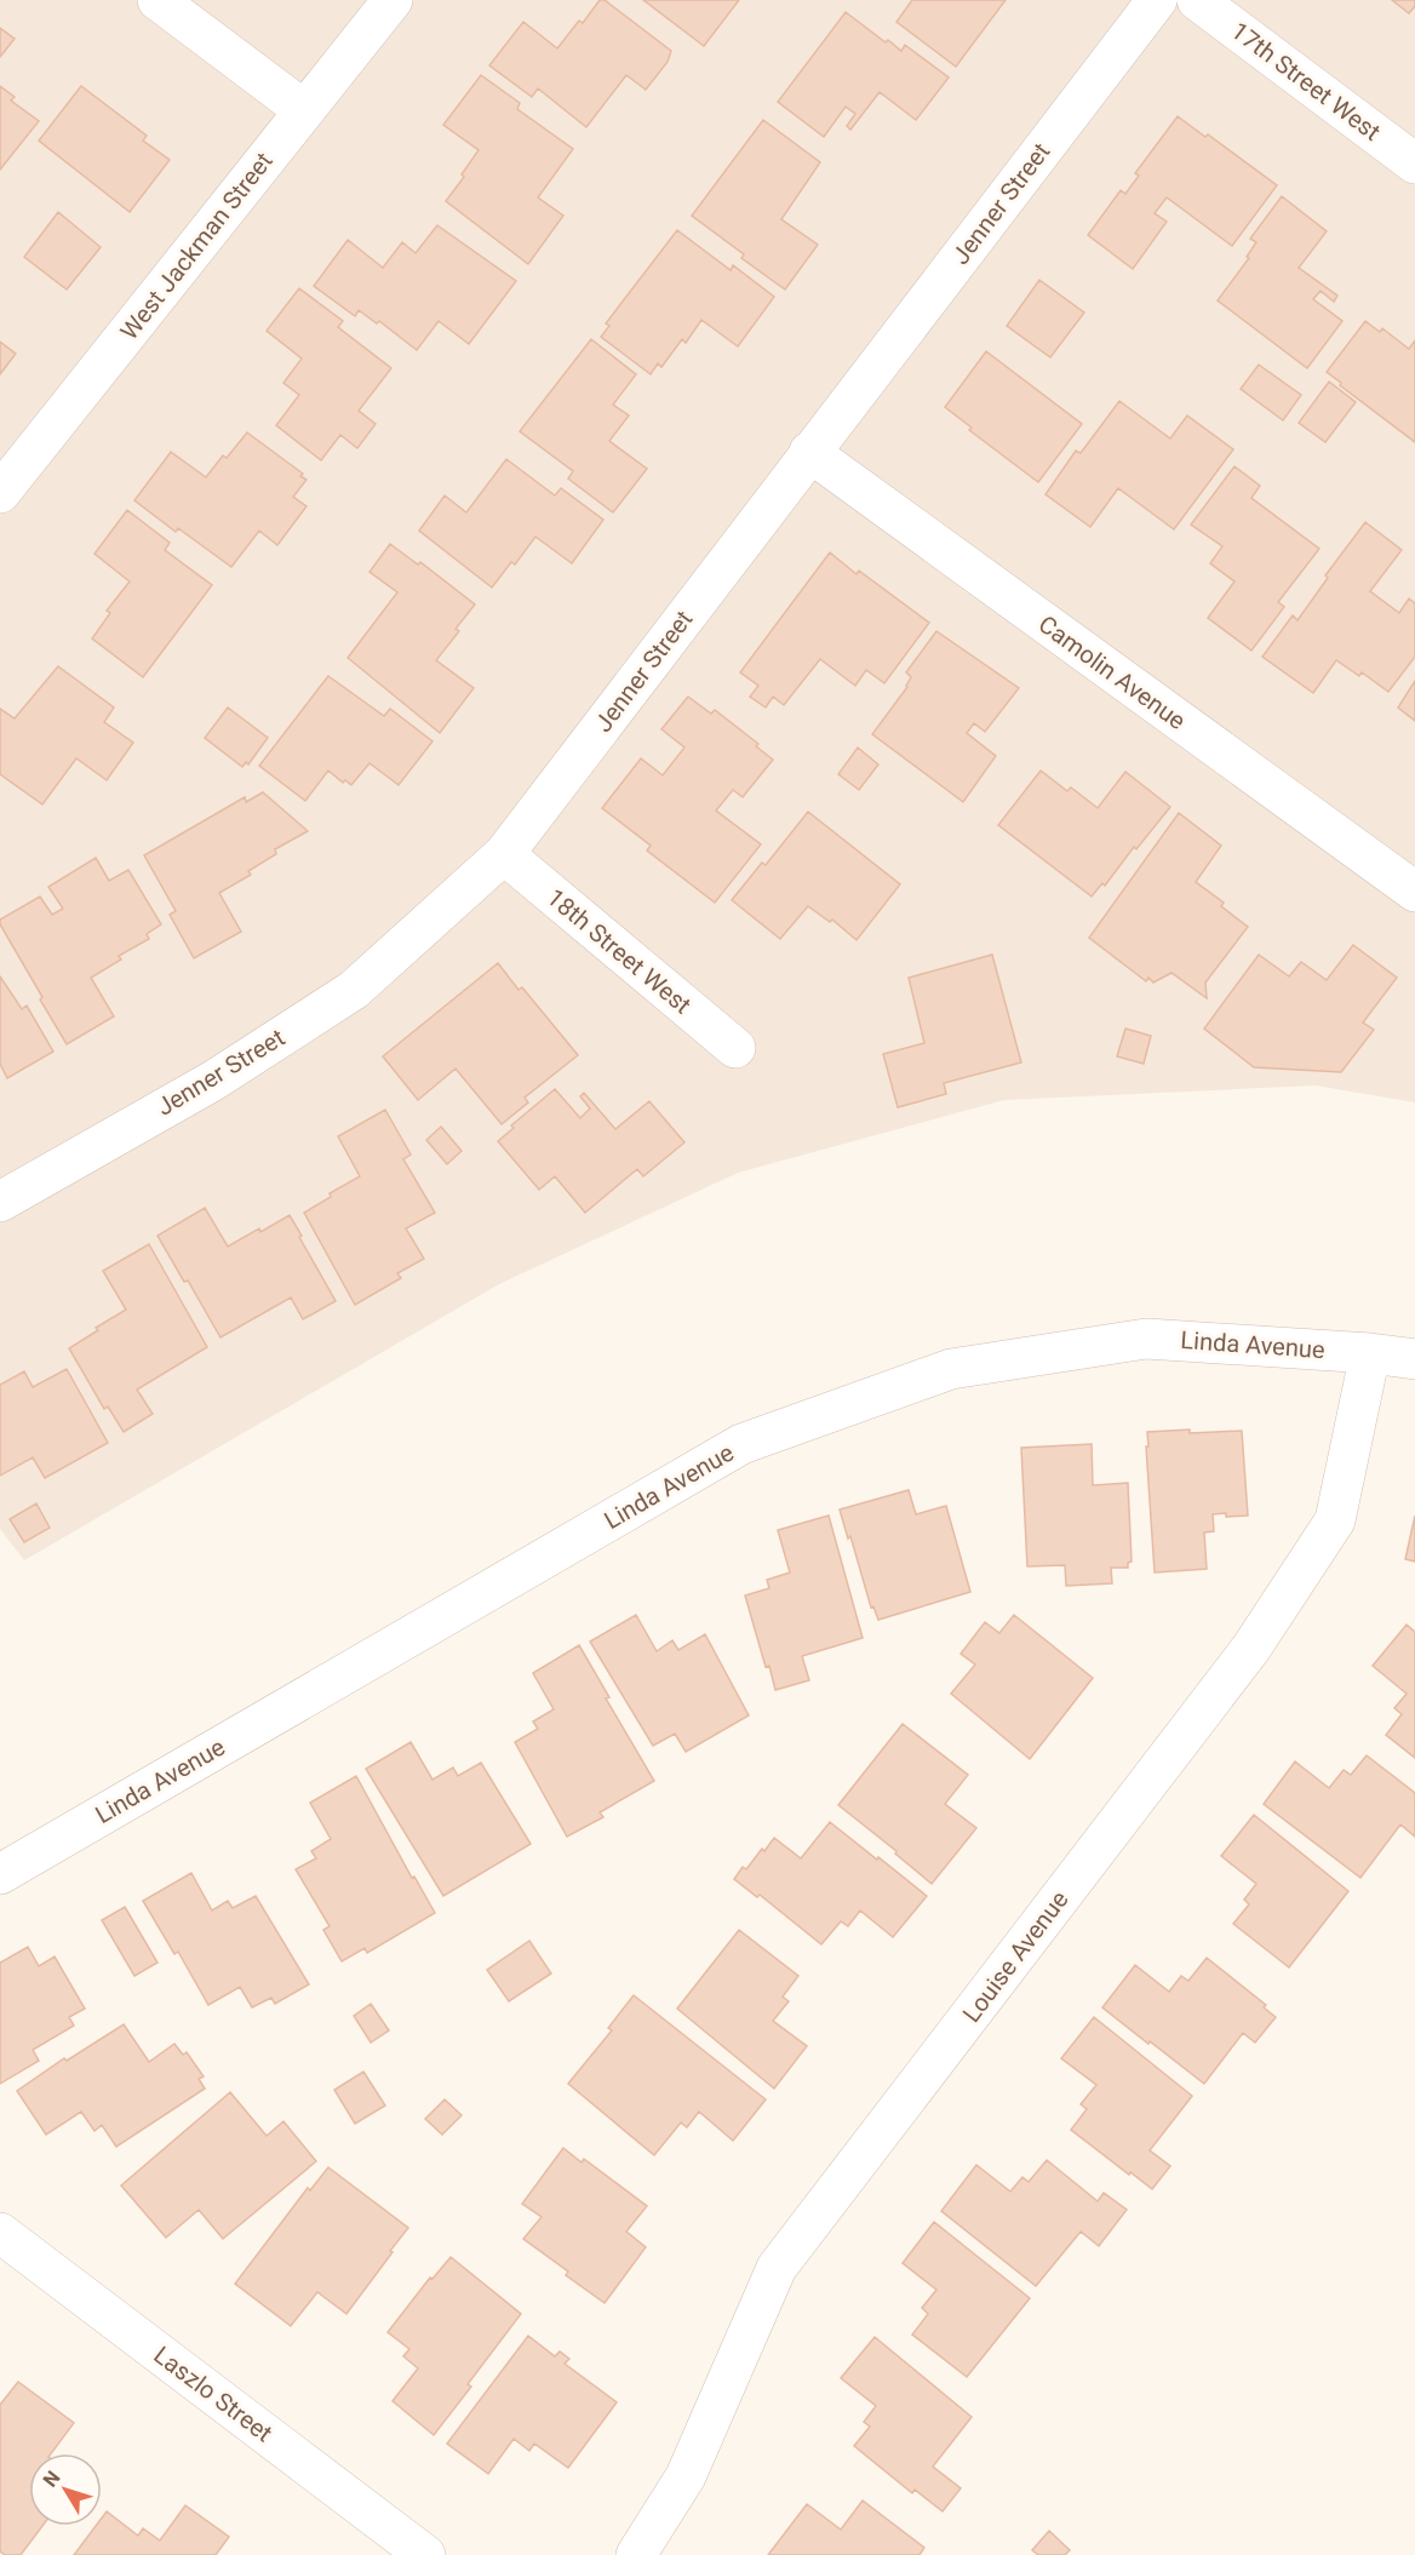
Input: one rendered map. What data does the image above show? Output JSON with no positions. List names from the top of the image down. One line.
{"streets":{"street":["17th Street West","Jenner Street","West Jackman Street","Camolin Avenue","18th Street West","Linda Avenue","Louise Avenue","Laszlo Street"]},"crossings":[["Jenner Street","Camolin Avenue"],["Jenner Street","18th Street West"],["Linda Avenue","Louise Avenue"]],"north":"top left"}
